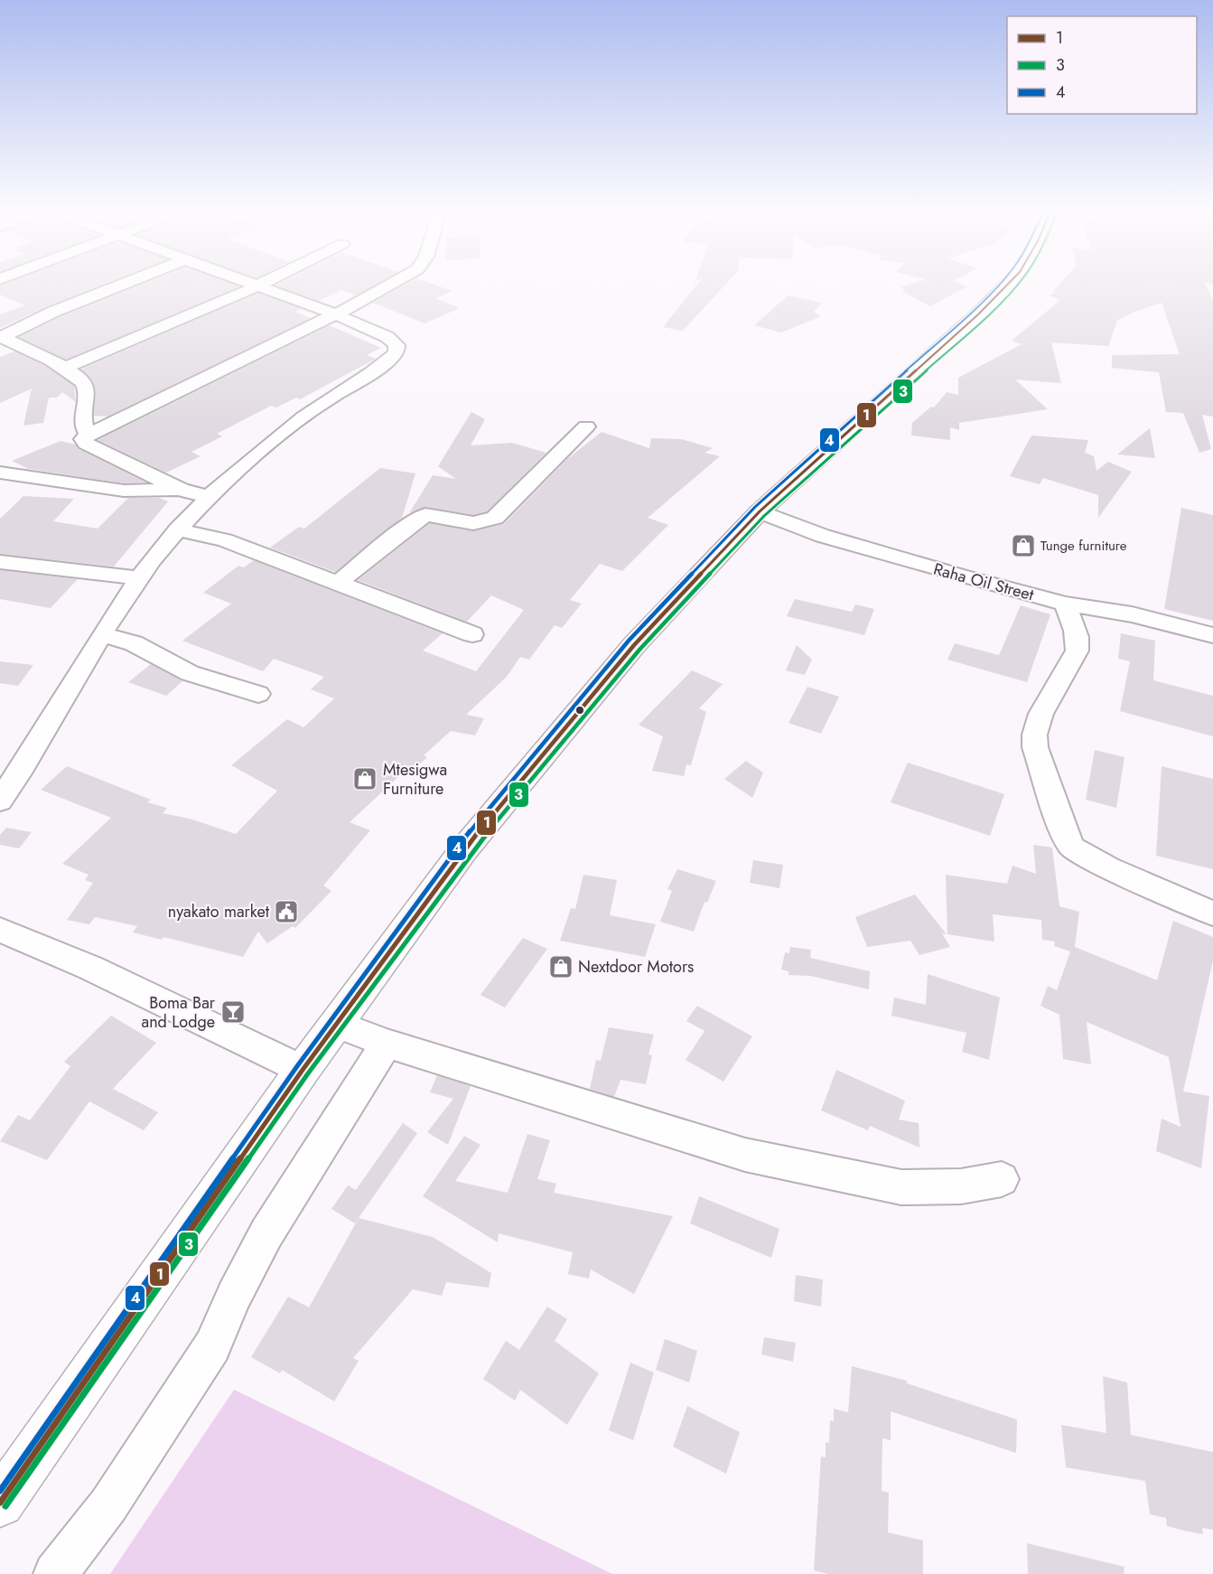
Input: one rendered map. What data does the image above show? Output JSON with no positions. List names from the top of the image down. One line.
{"streets":{"street":["Raha Oil Street"]},"places":{"shop":["Tunge furniture","Mtesigwa Furniture","Nextdoor Motors"],"public building":["nyakato market"],"bar":["Boma Bar and Lodge"]},"lines":["transit line 1","transit line 3","transit line 4"],"legend":["1","3","4"]}
